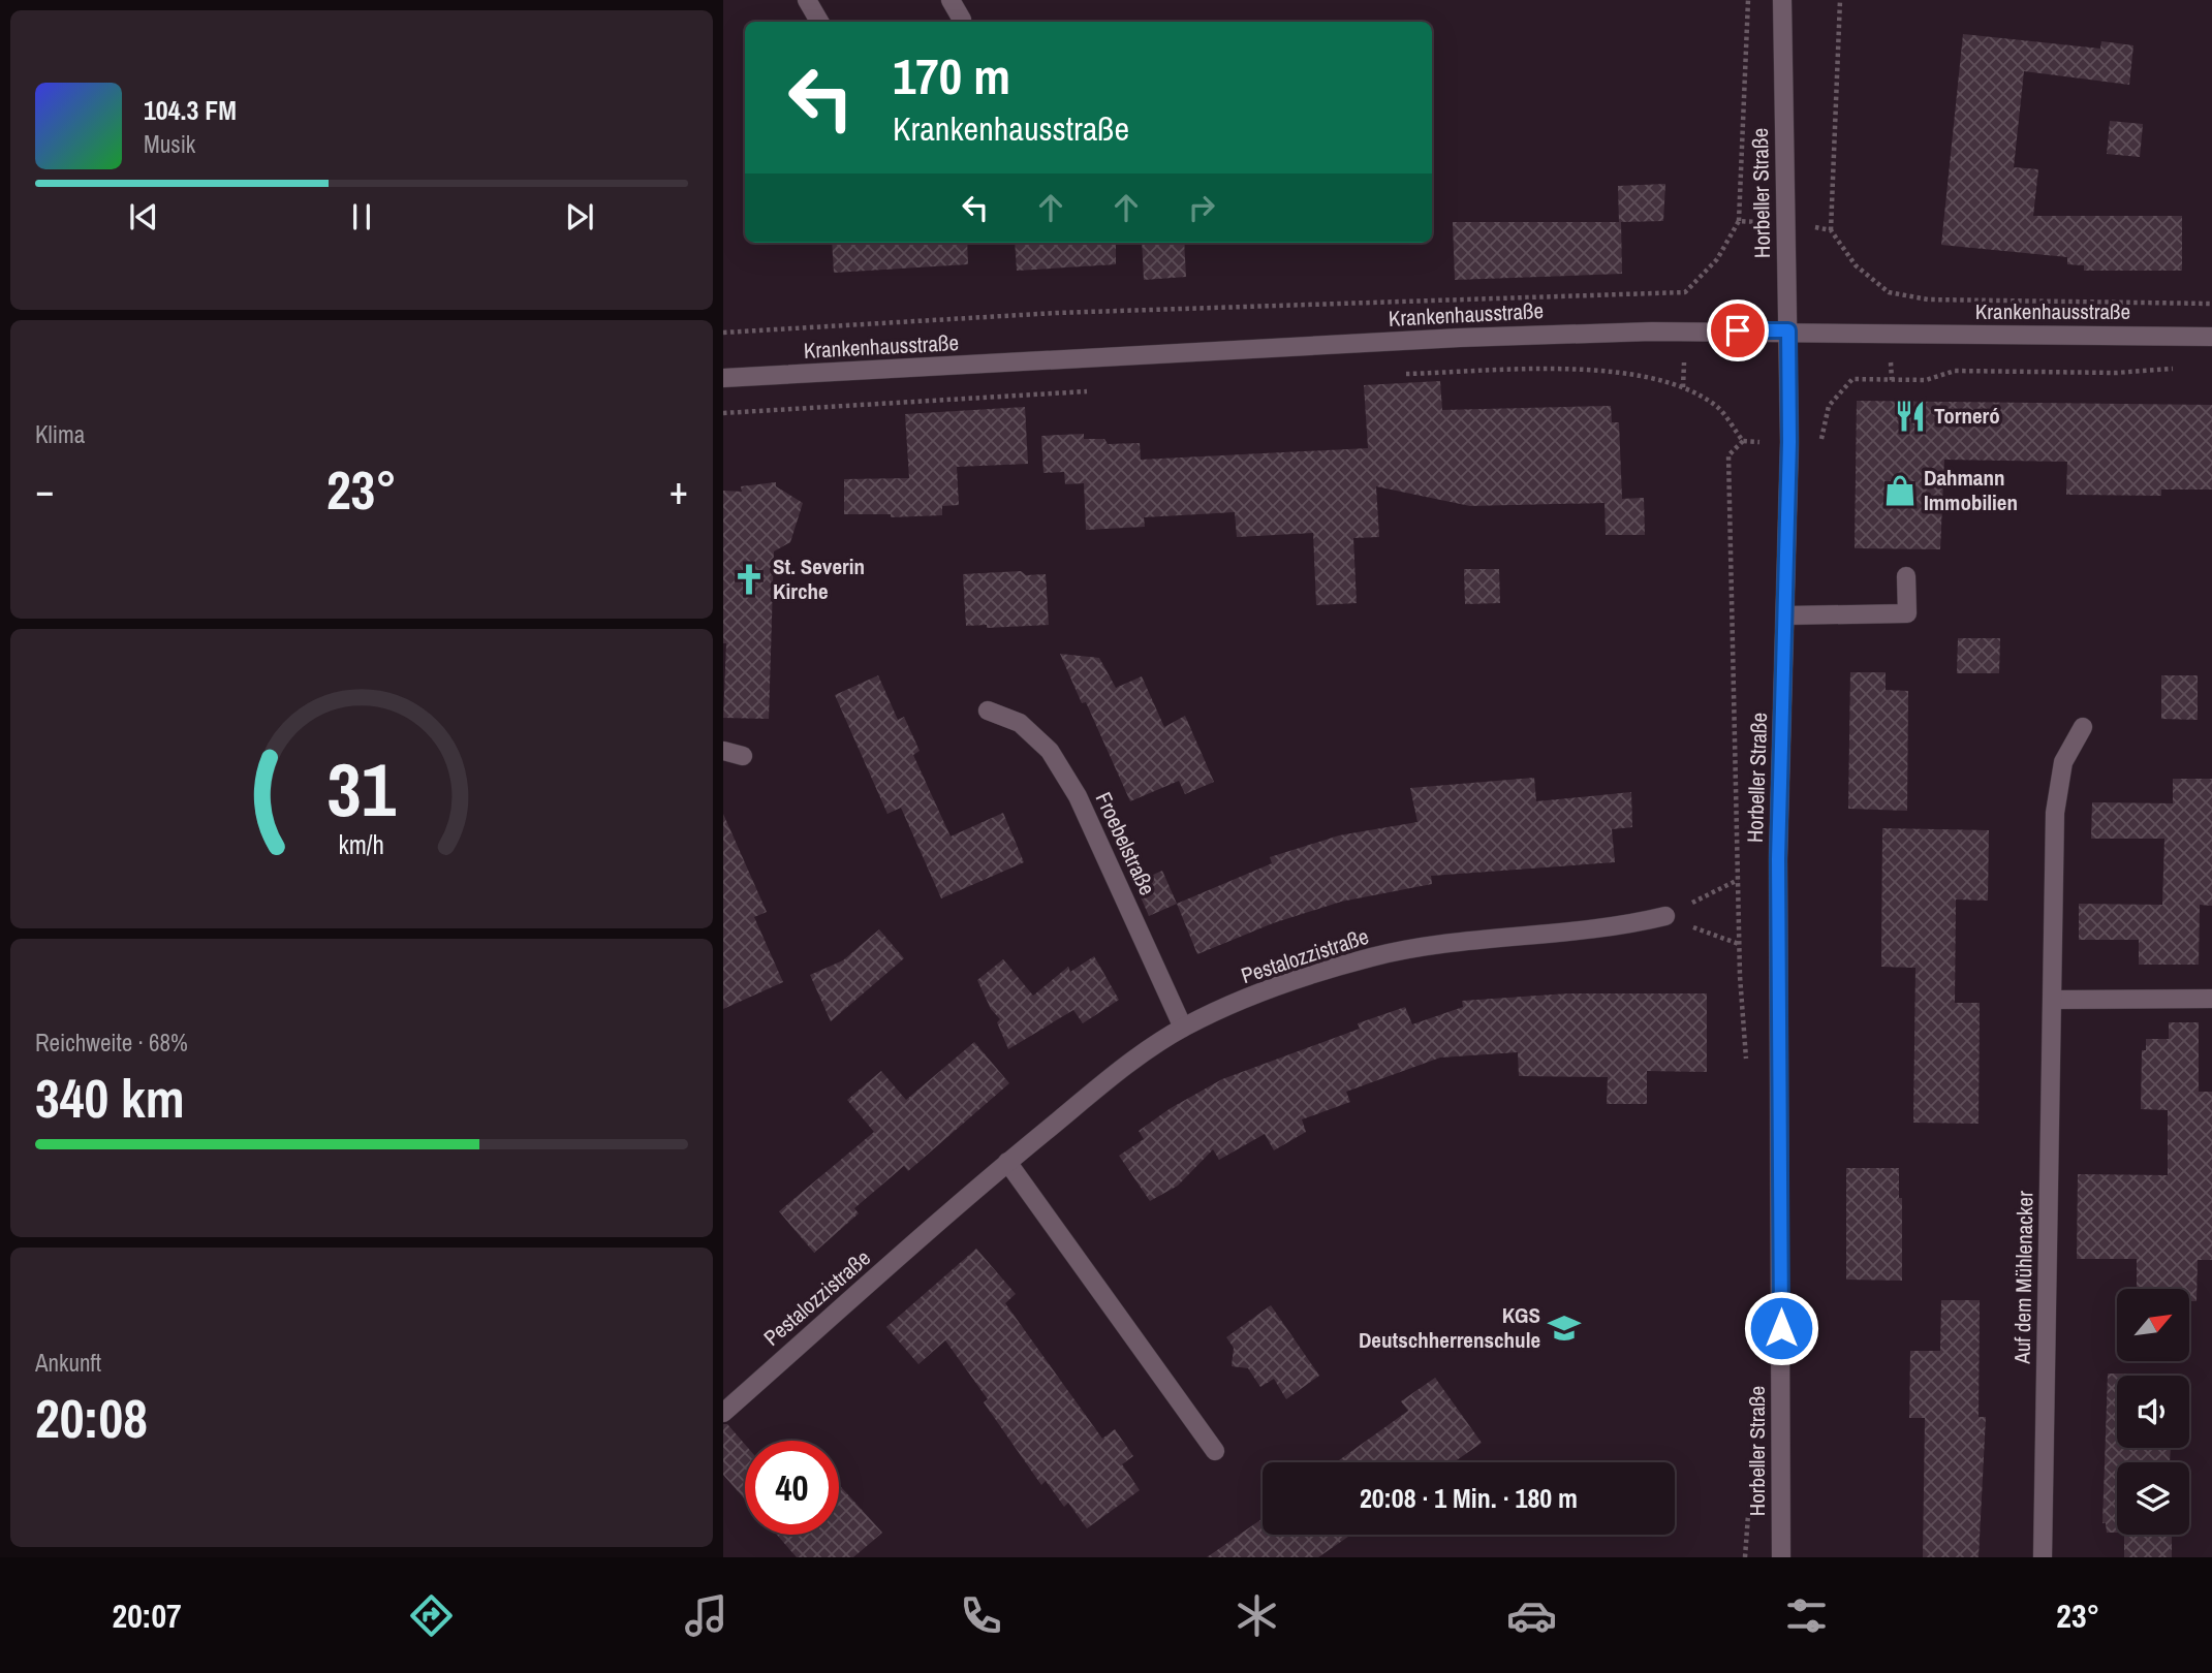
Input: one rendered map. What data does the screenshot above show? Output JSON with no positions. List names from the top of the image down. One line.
{"streets":{"street":["Horbeller Straße","Krankenhausstraße","Froebelstraße","Pestalozzistraße","Auf dem Mühlenacker"]},"crossings":[["Horbeller Straße","Krankenhausstraße"],["Froebelstraße","Pestalozzistraße"]],"places":{"restaurant":["Torneró"],"shop":["Dahmann Immobilien"],"church":["St. Severin Kirche"],"school or university":["KGS Deutschherrenschule"]},"north":"top right","page":{"turn":["170 m","Krankenhausstraße"],"song":["104.3 FM","Musik"],"tile":["Klima",["Reichweite · 68%","340 km"],["Ankunft","20:08"]],"heat":["−","23°","+"],"limit":"40","trip":"20:08 · 1 Min. · 180 m","tabs":["20:07","23°"],"gauge":["31","km/h"]}}
